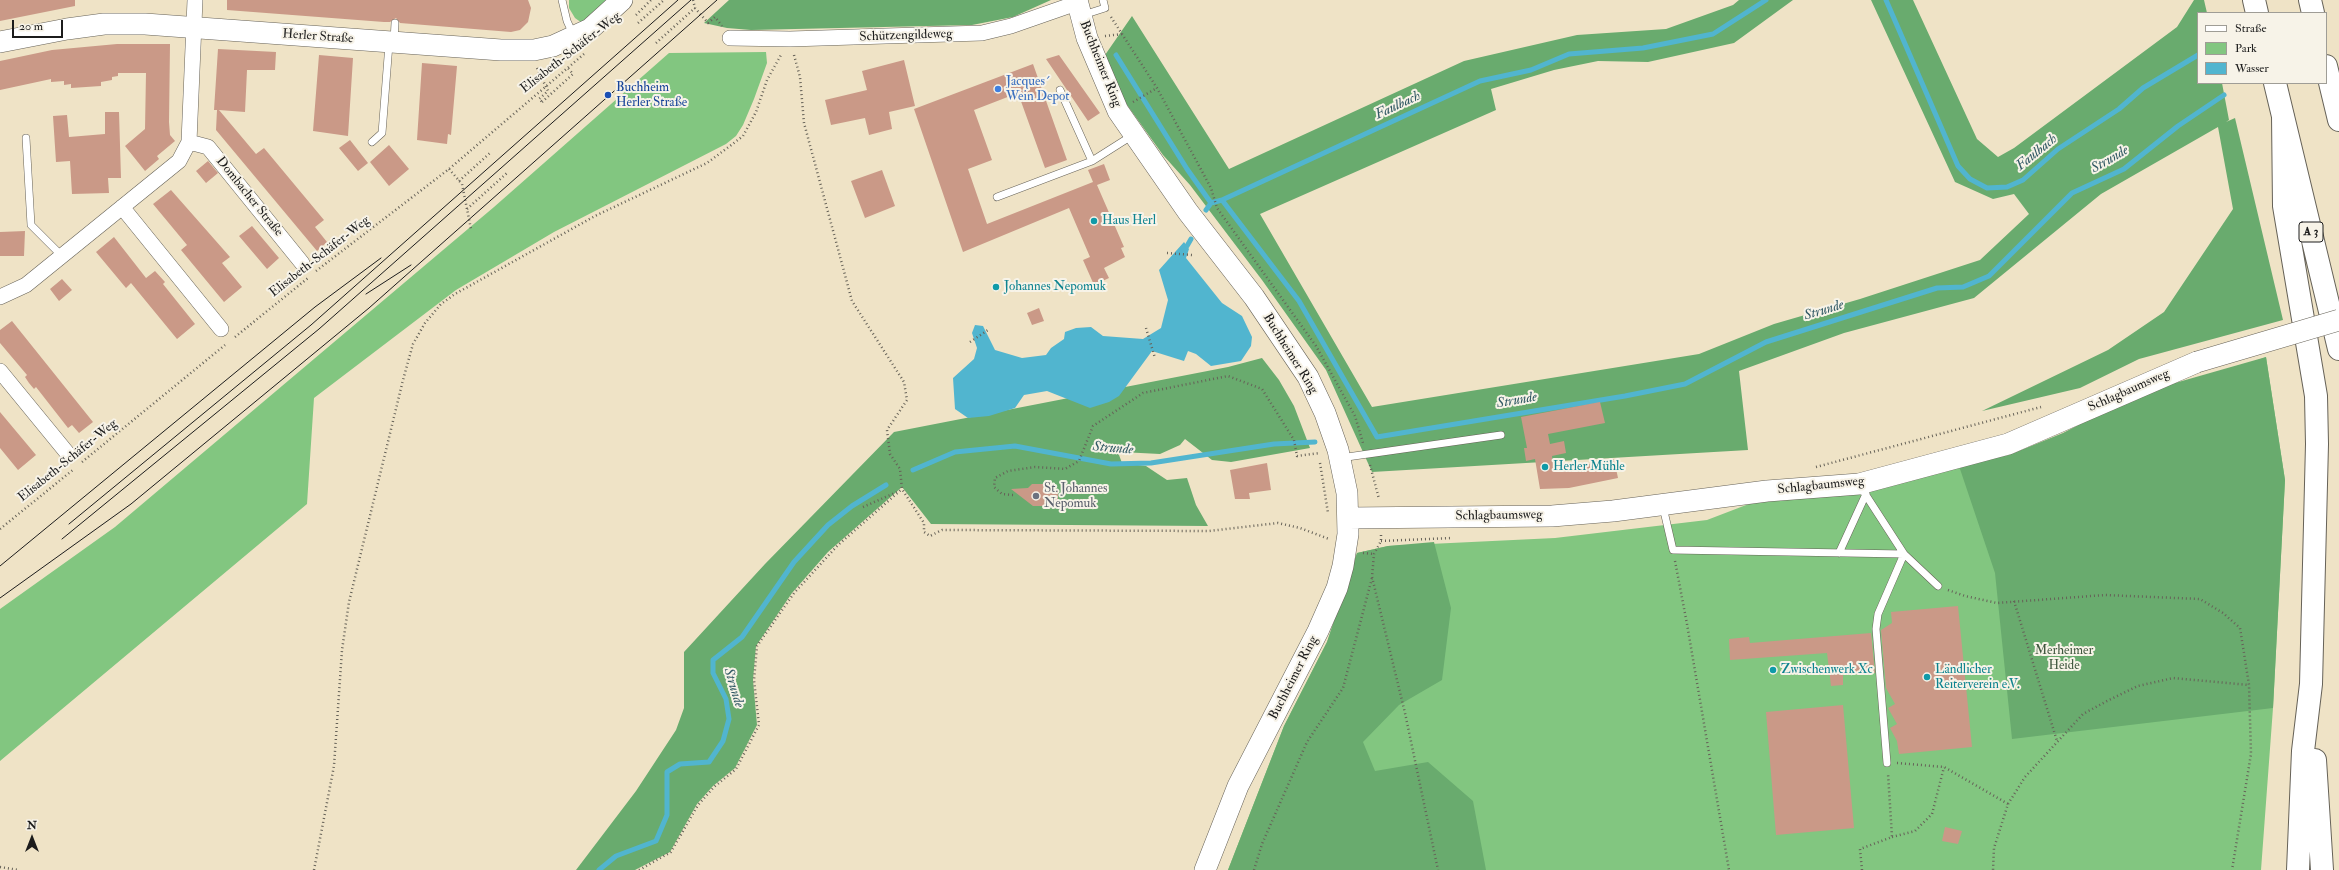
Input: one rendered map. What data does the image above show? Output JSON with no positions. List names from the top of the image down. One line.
{"streets":{"highway":["A 3"],"main road":["Herler Straße","Buchheimer Ring","Schlagbaumsweg"],"street":["Schützengildeweg","Dombacher Straße"],"path":["Elisabeth-Schäfer-Weg"]},"crossings":[["Schützengildeweg","Buchheimer Ring"],["Herler Straße","Elisabeth-Schäfer-Weg"],["Buchheimer Ring","Schlagbaumsweg"]],"water":["Faulbach","Strunde"],"parks":["Merheimer Heide"],"places":["Jacques´ Wein Depot","Buchheim Herler Straße","Haus Herl","Johannes Nepomuk","Herler Mühle","St. Johannes Nepomuk","Zwischenwerk Xc","Ländlicher Reiterverein e.V."],"legend":["Straße","Park","Wasser"],"scale_bar":"20 m","north":"top"}
